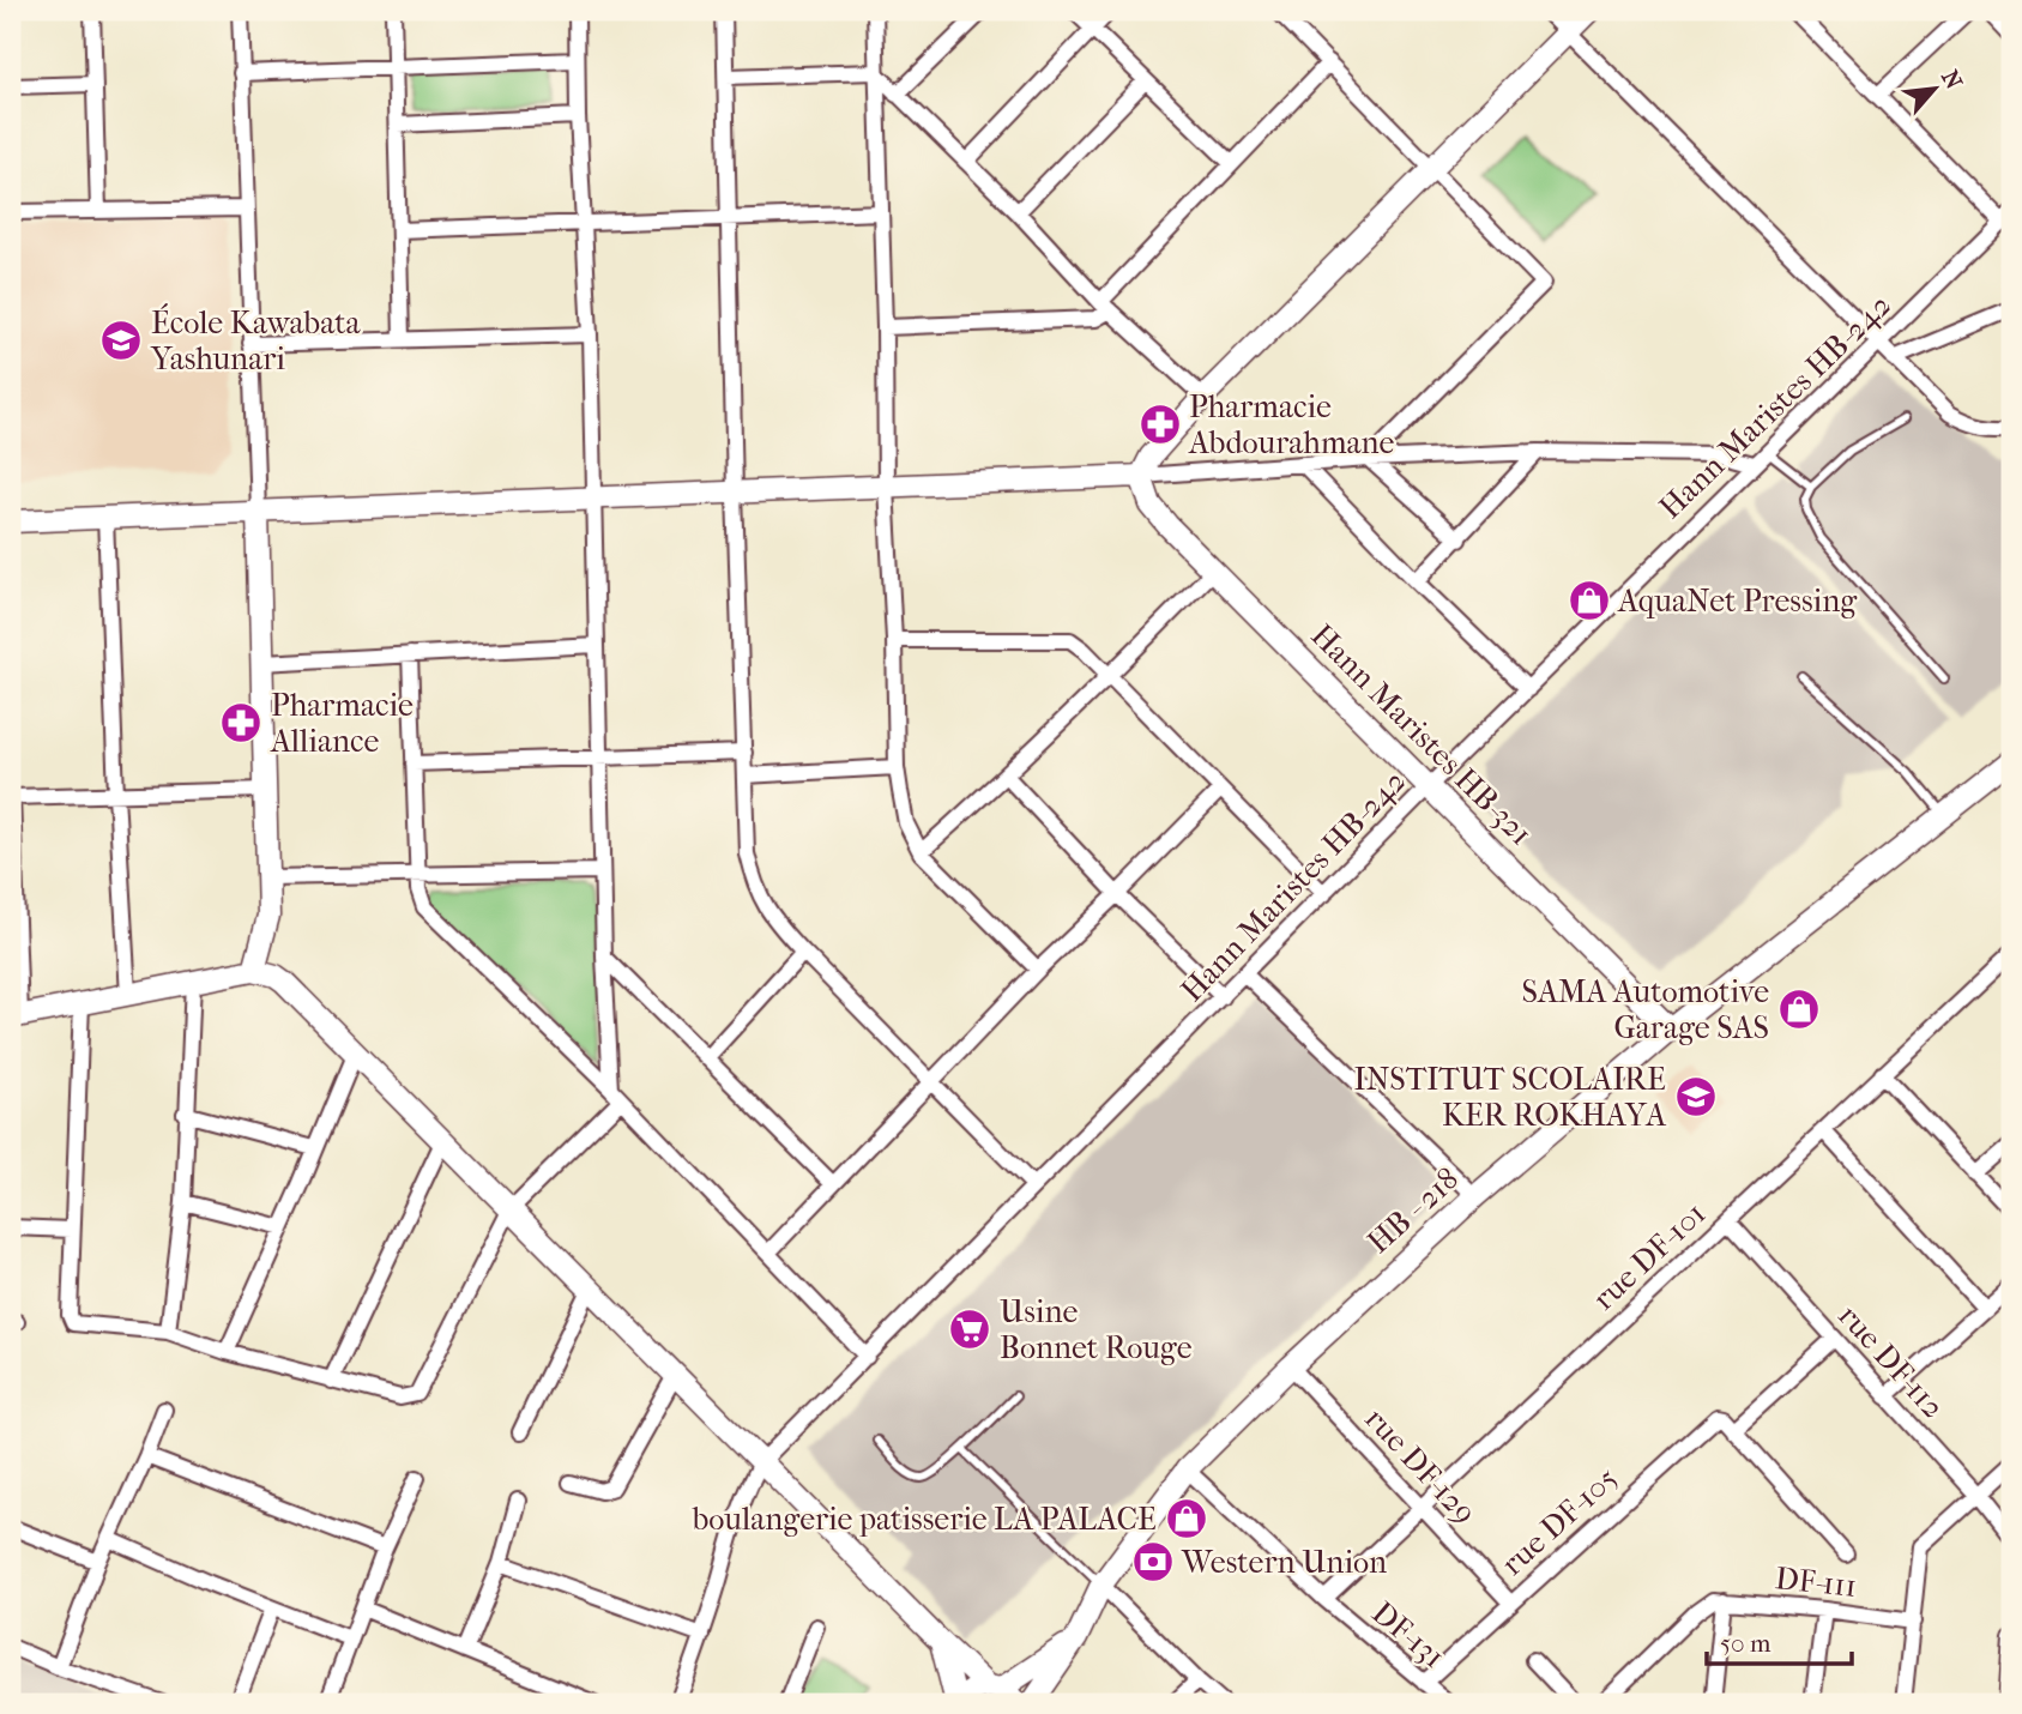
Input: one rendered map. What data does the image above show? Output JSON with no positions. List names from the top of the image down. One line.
{"streets":{"street":["Hann Maristes HB-242","Hann Maristes HB-321","HB - 218","rue DF-101","rue DF-112","rue DF-129","rue DF-105","DF-111","DF-131"]},"crossings":[["Hann Maristes HB-242","Hann Maristes HB-321"],["Hann Maristes HB-321","HB - 218"],["HB - 218","rue DF-129"],["HB - 218","DF-131"],["rue DF-101","rue DF-112"],["rue DF-101","rue DF-129"],["rue DF-101","DF-131"],["rue DF-129","rue DF-105"],["rue DF-105","DF-131"]],"places":{"school or university":["École Kawabata Yashunari","INSTITUT SCOLAIRE KER ROKHAYA"],"pharmacy":["Pharmacie Abdourahmane","Pharmacie Alliance"],"shop":["AquaNet Pressing","SAMA Automotive Garage SAS","boulangerie patisserie LA PALACE"],"supermarket":["Usine Bonnet Rouge"],"bank":["Western Union"]},"scale_bar":"50 m","north":"top right"}
